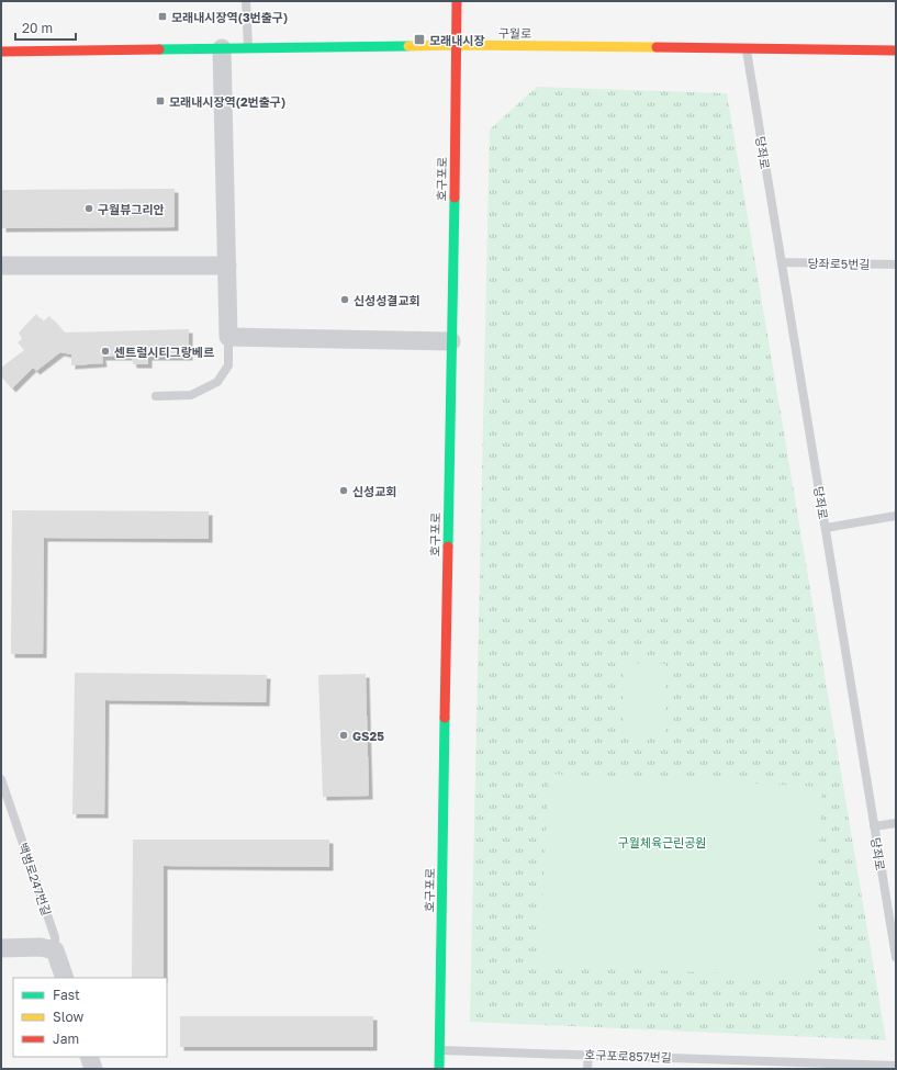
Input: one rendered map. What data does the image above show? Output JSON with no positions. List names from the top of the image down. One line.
{"streets":{"main road":["구월로","호구포로"],"street":["백범로247번길"],"lane":["당좌로","당좌로5번길","호구포로857번길"]},"crossings":[["구월로","당좌로"],["구월로","호구포로"],["당좌로","당좌로5번길"],["호구포로","호구포로857번길"]],"parks":["구월체육근린공원"],"places":{"transit":["모래내시장역(3번출구)","모래내시장","모래내시장역(2번출구)"],"other":["구월뷰그리안","신성성결교회","센트럴시티그랑베르","신성교회","GS25"]},"legend":["Fast","Slow","Jam"],"scale_bar":"20 m"}
